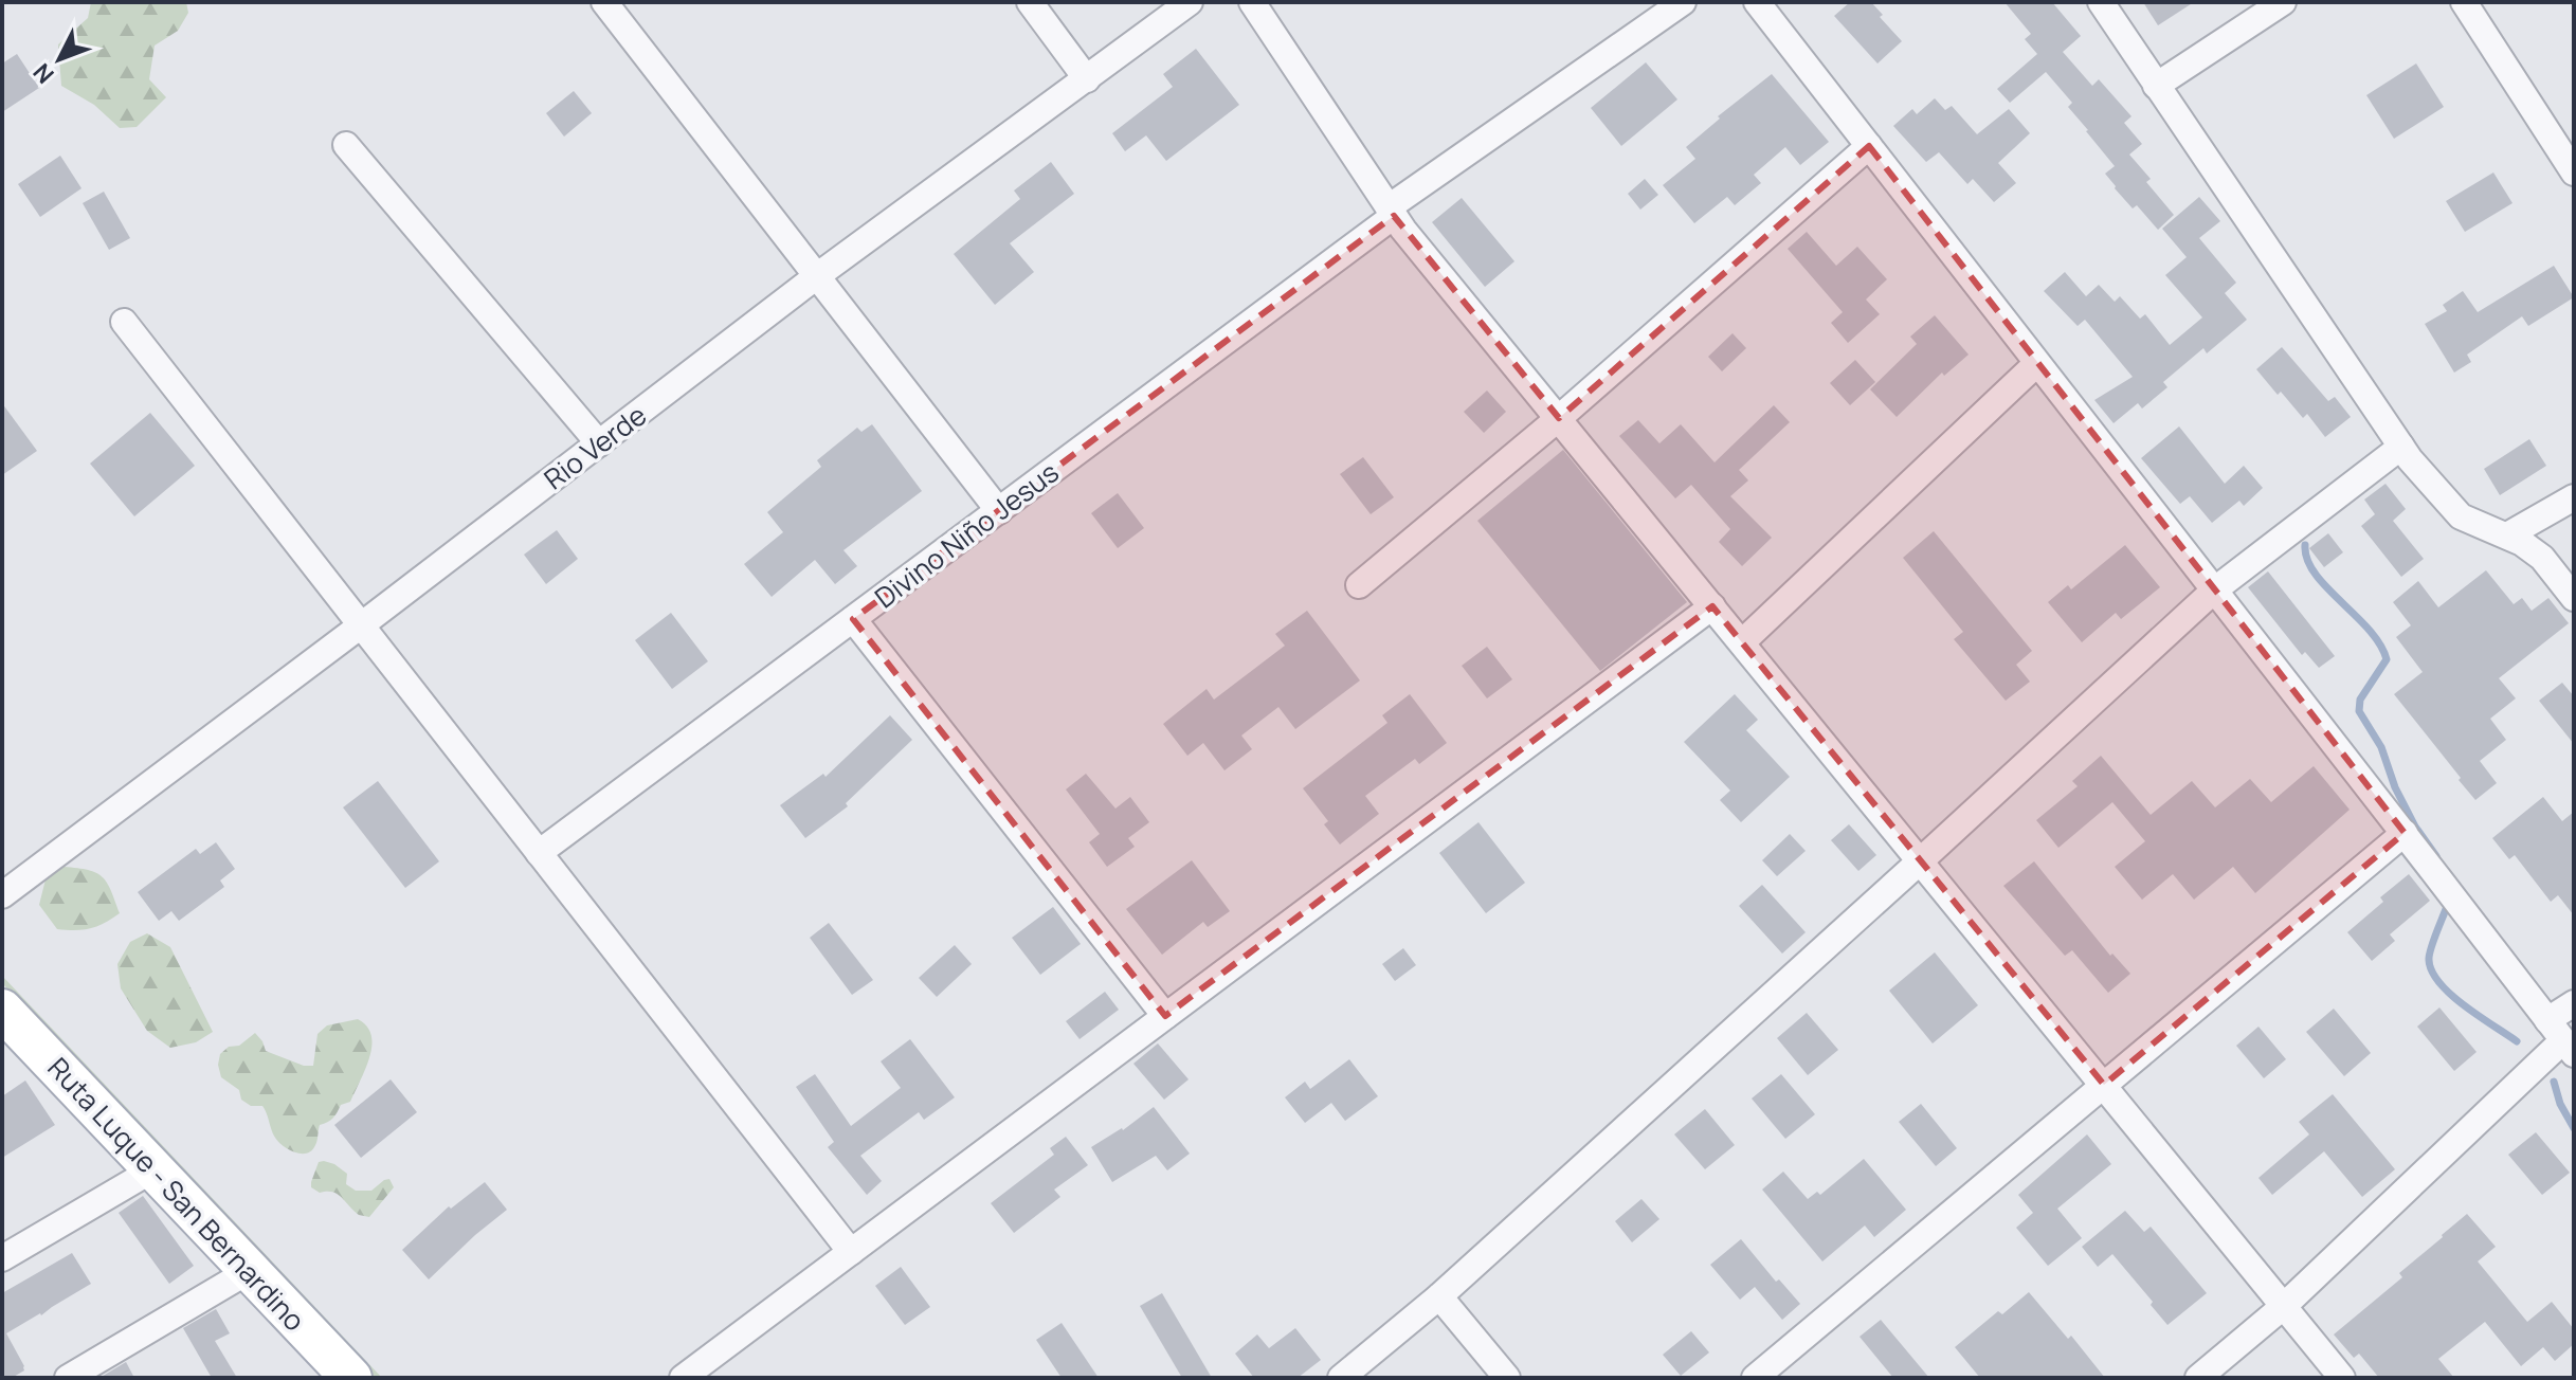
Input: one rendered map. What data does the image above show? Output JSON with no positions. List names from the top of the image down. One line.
{"streets":{"main road":["Ruta Luque - San Bernardino"],"street":["Rio Verde","Divino Niño Jesus"]},"north":"bottom left"}
